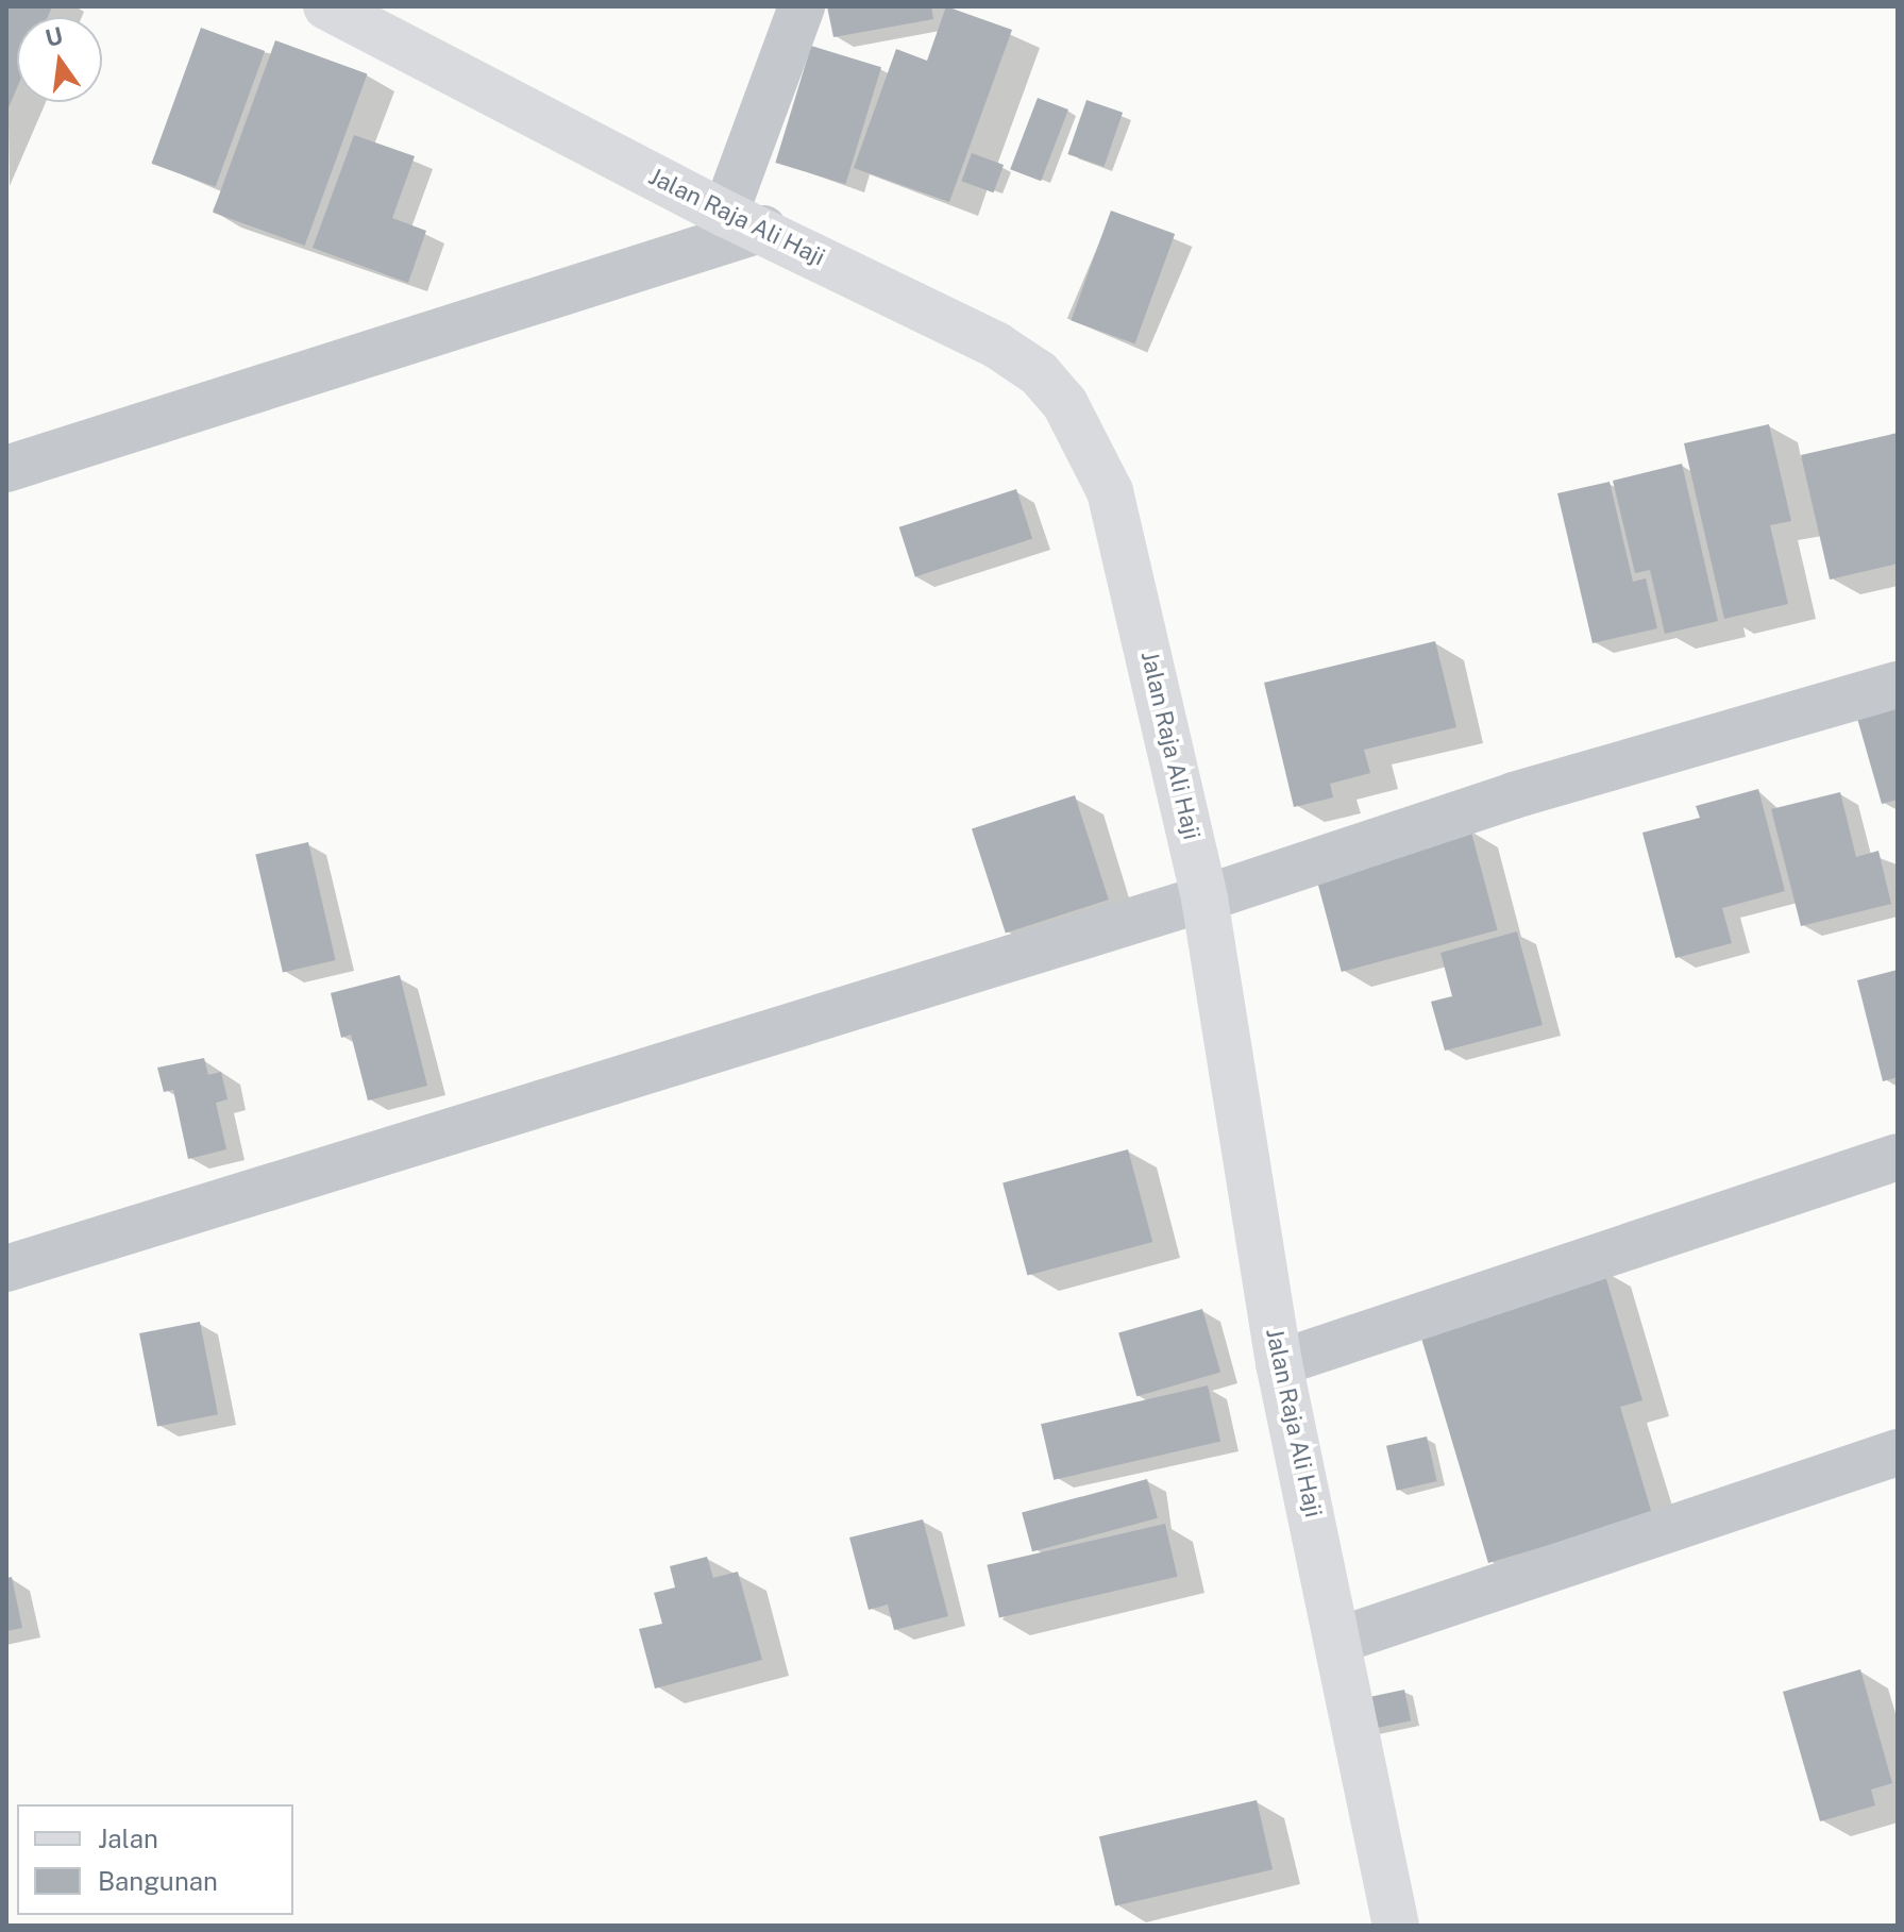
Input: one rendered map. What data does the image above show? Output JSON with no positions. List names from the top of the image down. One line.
{"streets":{"main road":["Jalan Raja Ali Haji"]},"legend":["Jalan","Bangunan"],"north":"top"}
